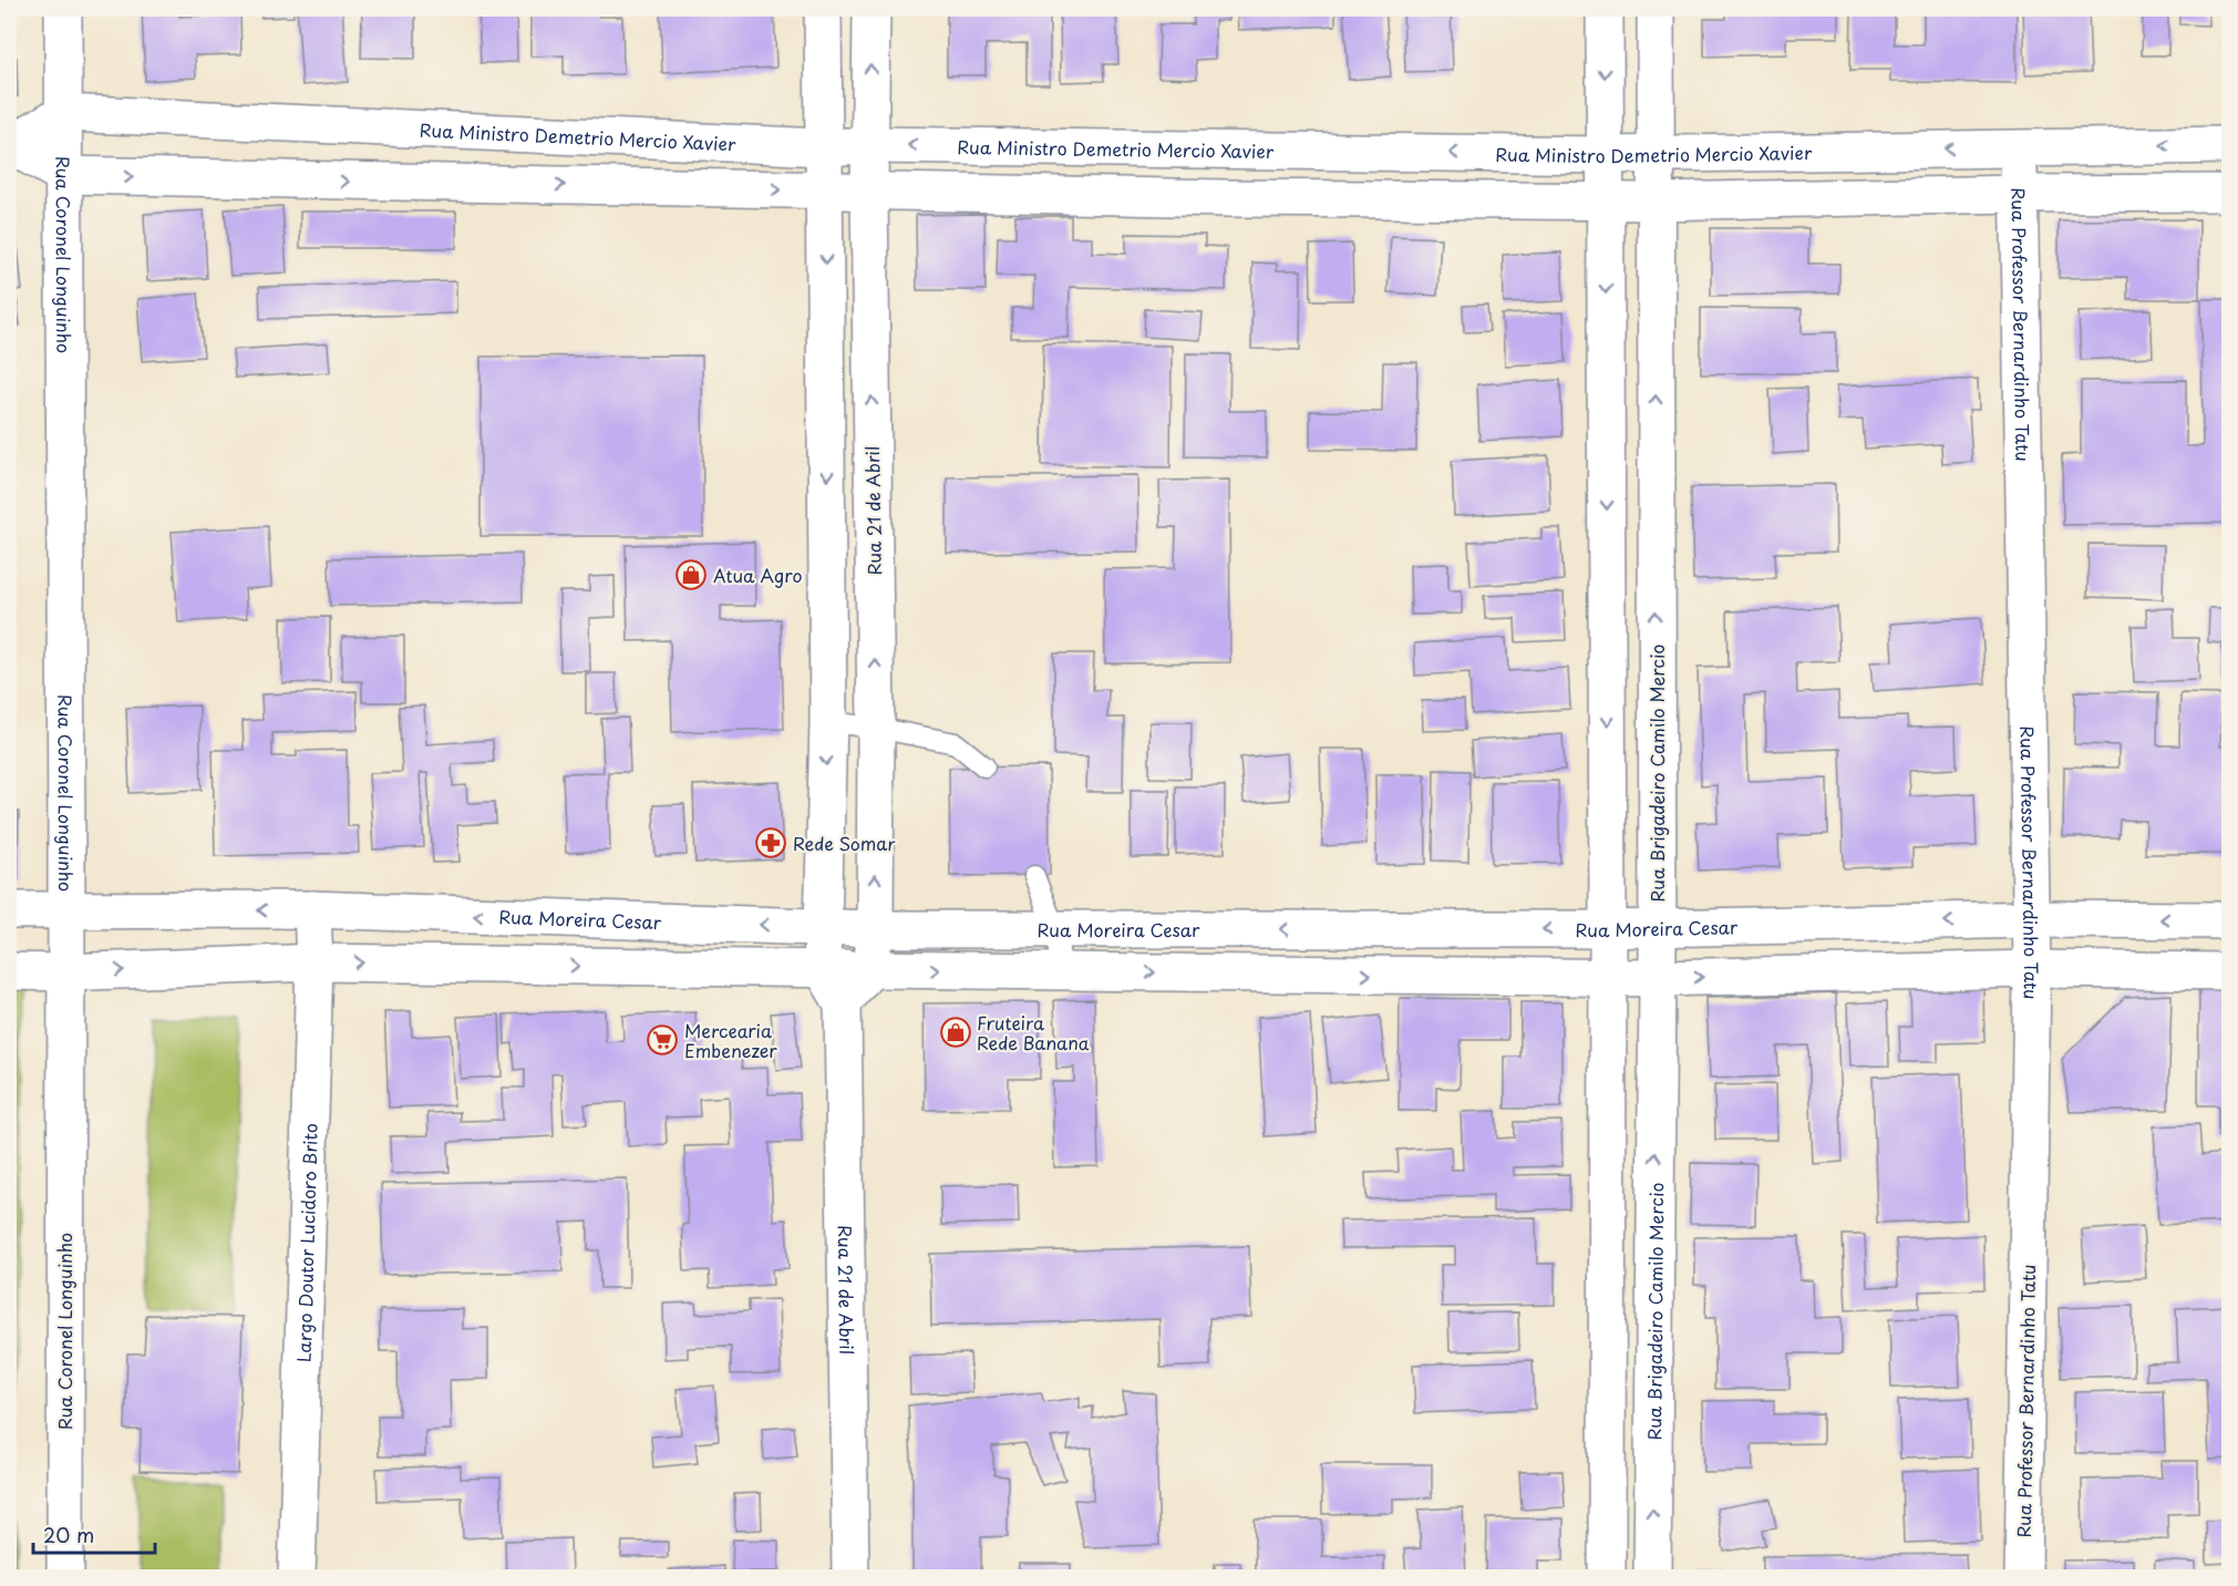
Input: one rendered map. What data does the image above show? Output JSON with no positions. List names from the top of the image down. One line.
{"streets":{"street":["Rua Ministro Demetrio Mercio Xavier","Rua Coronel Longuinho","Rua Professor Bernardinho Tatu","Rua 21 de Abril","Rua Brigadeiro Camilo Mercio","Rua Moreira Cesar","Largo Doutor Lucidoro Brito"]},"crossings":[["Rua Ministro Demetrio Mercio Xavier","Rua Coronel Longuinho"],["Rua Ministro Demetrio Mercio Xavier","Rua Professor Bernardinho Tatu"],["Rua Ministro Demetrio Mercio Xavier","Rua 21 de Abril"],["Rua Ministro Demetrio Mercio Xavier","Rua Brigadeiro Camilo Mercio"],["Rua Coronel Longuinho","Rua Moreira Cesar"],["Rua Professor Bernardinho Tatu","Rua Moreira Cesar"],["Rua 21 de Abril","Rua Moreira Cesar"],["Rua Brigadeiro Camilo Mercio","Rua Moreira Cesar"],["Rua Moreira Cesar","Largo Doutor Lucidoro Brito"]],"places":{"shop":["Atua Agro","Fruteira Rede Banana"],"pharmacy":["Rede Somar"],"supermarket":["Mercearia Embenezer"]},"scale_bar":"20 m"}
